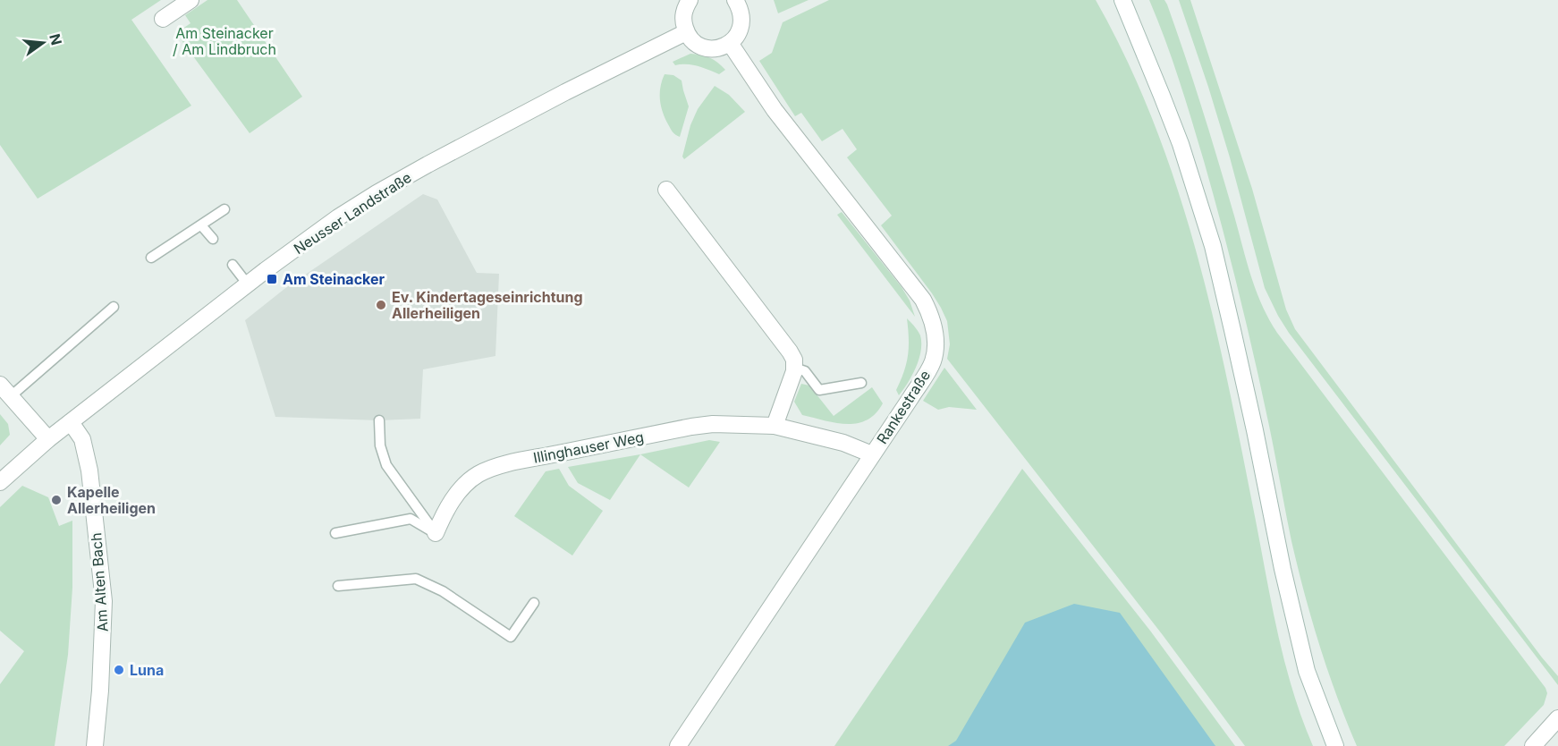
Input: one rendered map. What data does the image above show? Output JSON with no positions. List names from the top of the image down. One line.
{"streets":{"street":["Neusser Landstraße","Rankestraße","Illinghauser Weg","Am Alten Bach"]},"crossings":[["Neusser Landstraße","Am Alten Bach"],["Rankestraße","Illinghauser Weg"]],"parks":["Am Steinacker / Am Lindbruch"],"places":{"transit":["Am Steinacker"],"other":["Ev. Kindertageseinrichtung Allerheiligen","Kapelle Allerheiligen","Luna"]},"north":"right"}
